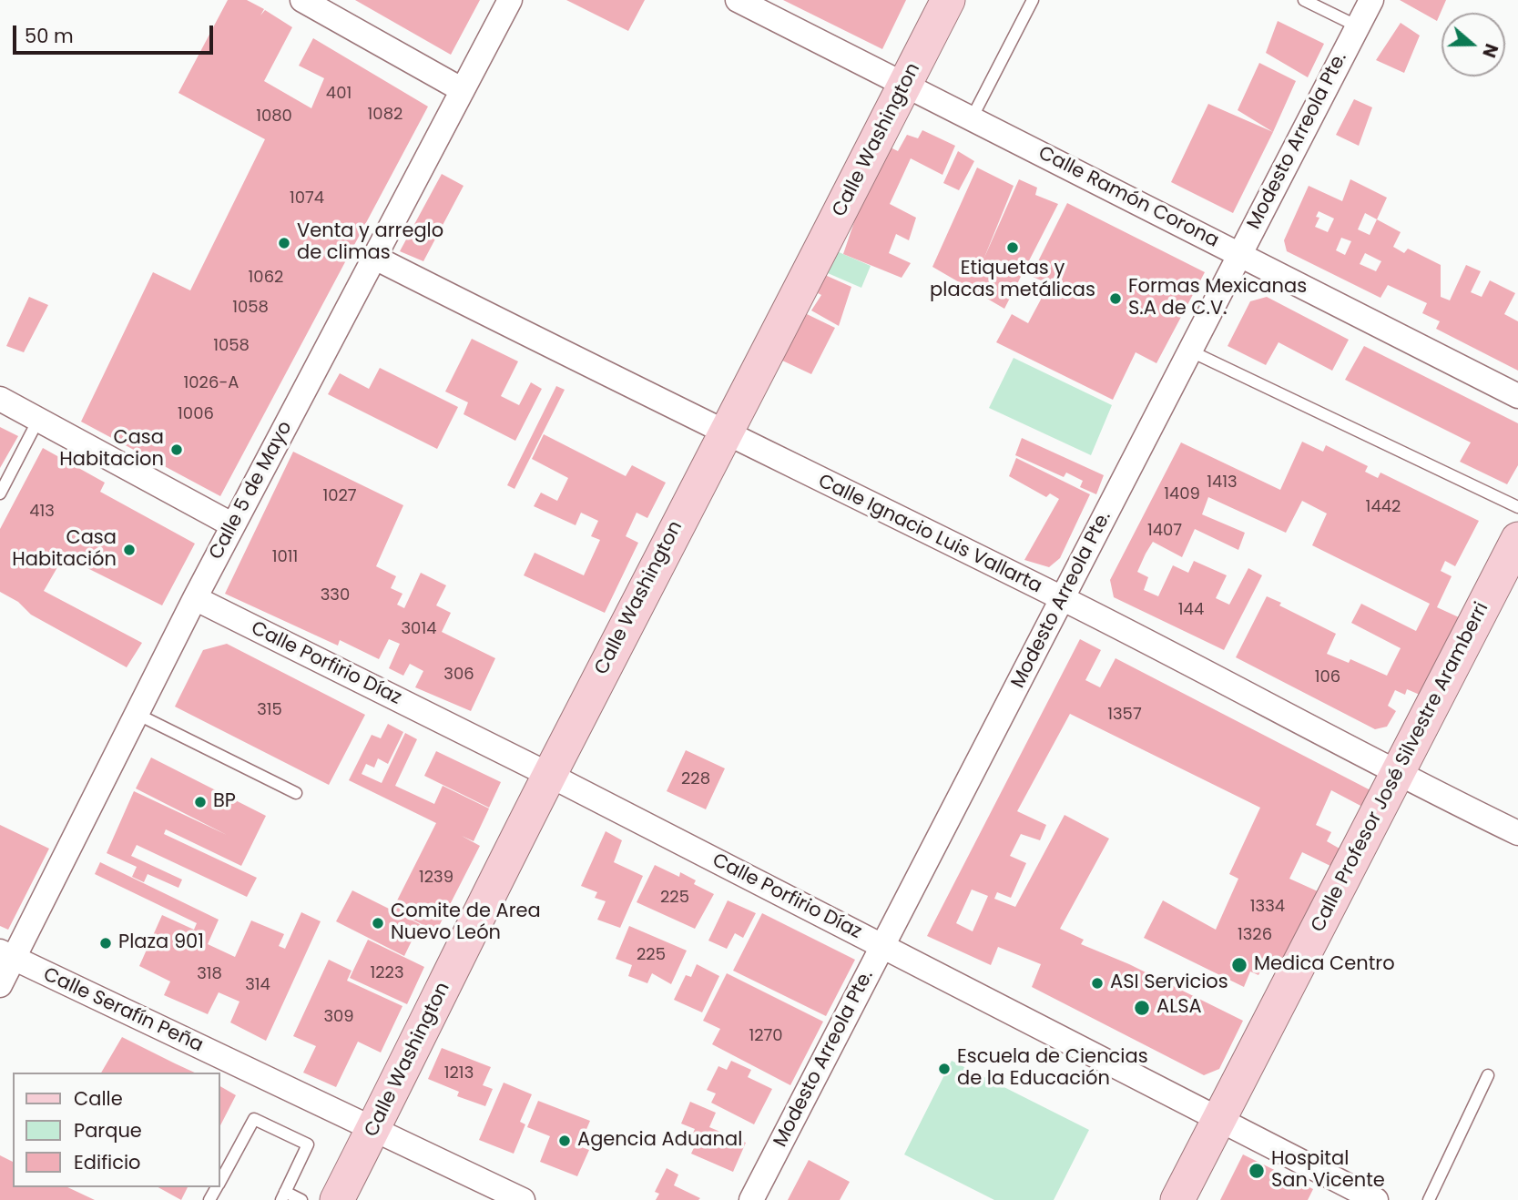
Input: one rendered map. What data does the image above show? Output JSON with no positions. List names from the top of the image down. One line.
{"streets":{"main road":["Calle Washington","Calle Profesor José Silvestre Aramberri"],"street":["Modesto Arreola Pte.","Calle Ramón Corona","Calle 5 de Mayo","Calle Ignacio Luis Vallarta","Calle Porfirio Díaz","Calle Serafín Peña"]},"crossings":[["Calle Washington","Calle Ramón Corona"],["Calle Washington","Calle Ignacio Luis Vallarta"],["Calle Washington","Calle Porfirio Díaz"],["Calle Washington","Calle Serafín Peña"],["Modesto Arreola Pte.","Calle Ramón Corona"],["Modesto Arreola Pte.","Calle Ignacio Luis Vallarta"],["Modesto Arreola Pte.","Calle Porfirio Díaz"],["Calle 5 de Mayo","Calle Ignacio Luis Vallarta"],["Calle 5 de Mayo","Calle Porfirio Díaz"],["Calle 5 de Mayo","Calle Serafín Peña"],["Calle Ignacio Luis Vallarta","Calle Profesor José Silvestre Aramberri"],["Calle Porfirio Díaz","Calle Profesor José Silvestre Aramberri"]],"places":["Venta y arreglo de climas","Etiquetas y placas metálicas","Formas Mexicanas S.A de C.V.","Casa Habitacion","Casa Habitación","BP","Comite de Area Nuevo León","Plaza 901","Medica Centro","ASI Servicios","ALSA","Escuela de Ciencias de la Educación","Agencia Aduanal","Hospital San Vicente"],"house_numbers":["401","1082","1080","1074","1062","1058","1058","1026-A","1006","1413","1409","1027","1442","413","1407","1011","330","144","3014","306","106","315","1357","228","1239","225","1334","1326","225","1223","318","314","309","1270","1213"],"legend":["Calle","Parque","Edificio"],"scale_bar":"50 m","north":"right"}
